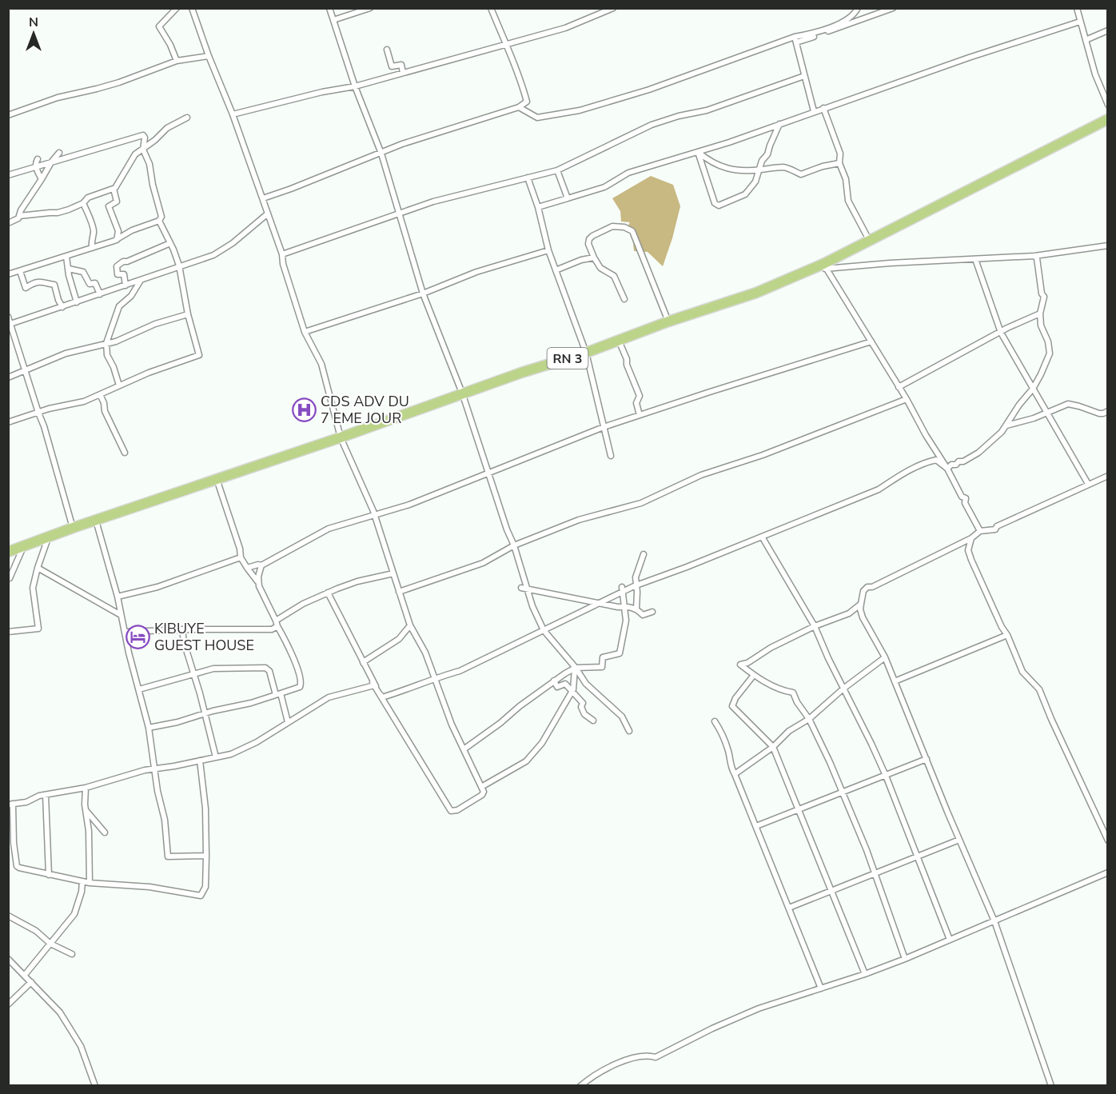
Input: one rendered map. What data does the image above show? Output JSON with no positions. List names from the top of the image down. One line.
{"streets":{"highway":["RN 3"]},"places":{"hospital":["CDS ADV DU 7 EME JOUR"],"hotel":["KIBUYE GUEST HOUSE"]},"north":"top"}
